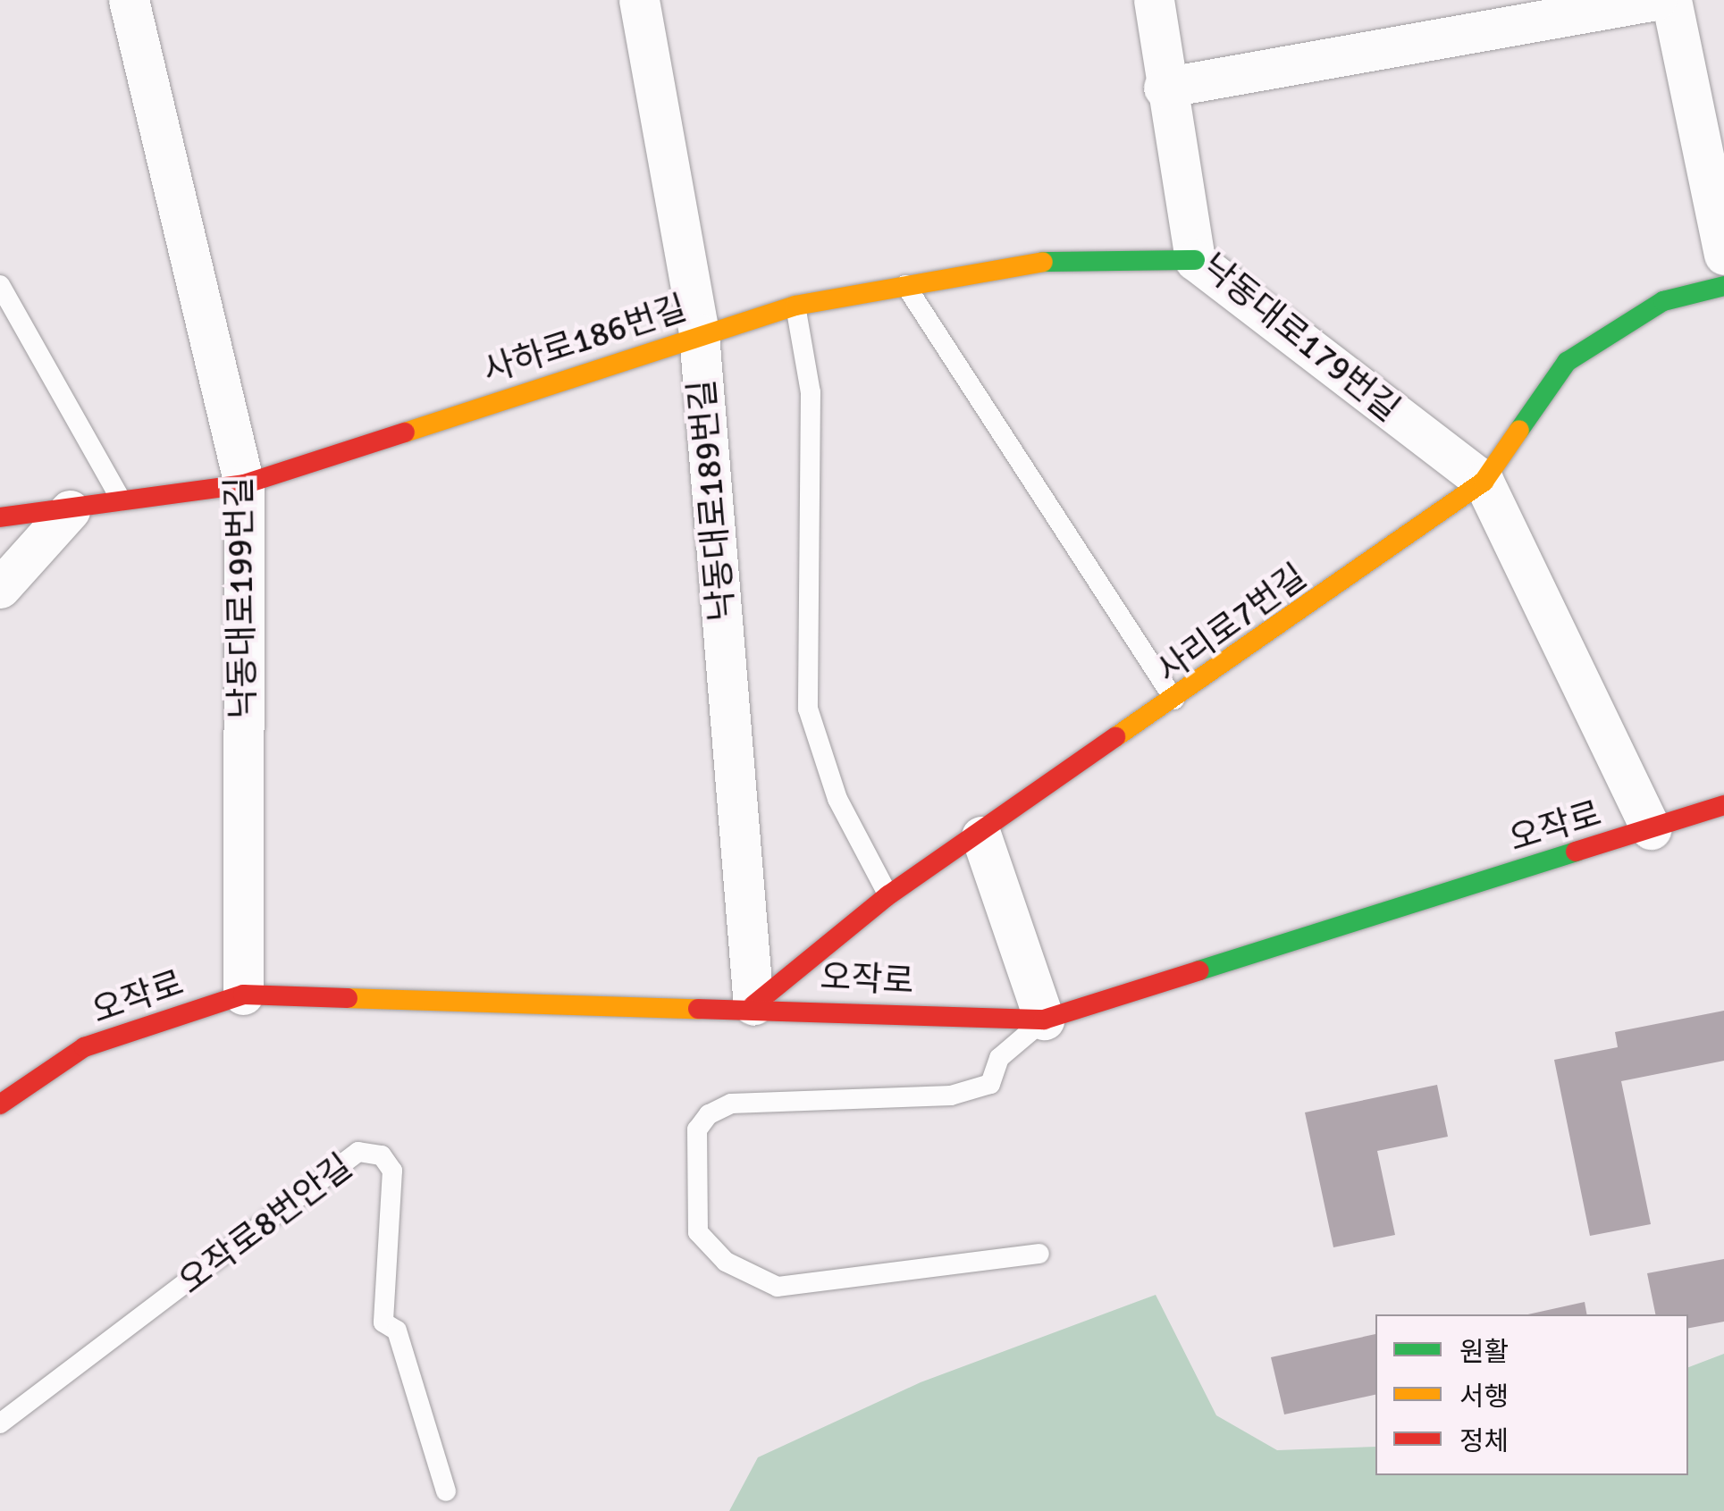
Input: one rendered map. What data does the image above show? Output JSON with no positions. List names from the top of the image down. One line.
{"streets":{"street":["낙동대로179번길","사하로186번길","낙동대로189번길","낙동대로199번길","사리로7번길","오작로"],"lane":["오작로8번안길"]},"crossings":[["낙동대로179번길","사하로186번길"],["낙동대로179번길","사리로7번길"],["사하로186번길","낙동대로189번길"],["사하로186번길","낙동대로199번길"],["낙동대로189번길","사리로7번길"],["낙동대로189번길","오작로"],["낙동대로199번길","오작로"],["사리로7번길","오작로"]],"legend":["원활","서행","정체"]}
